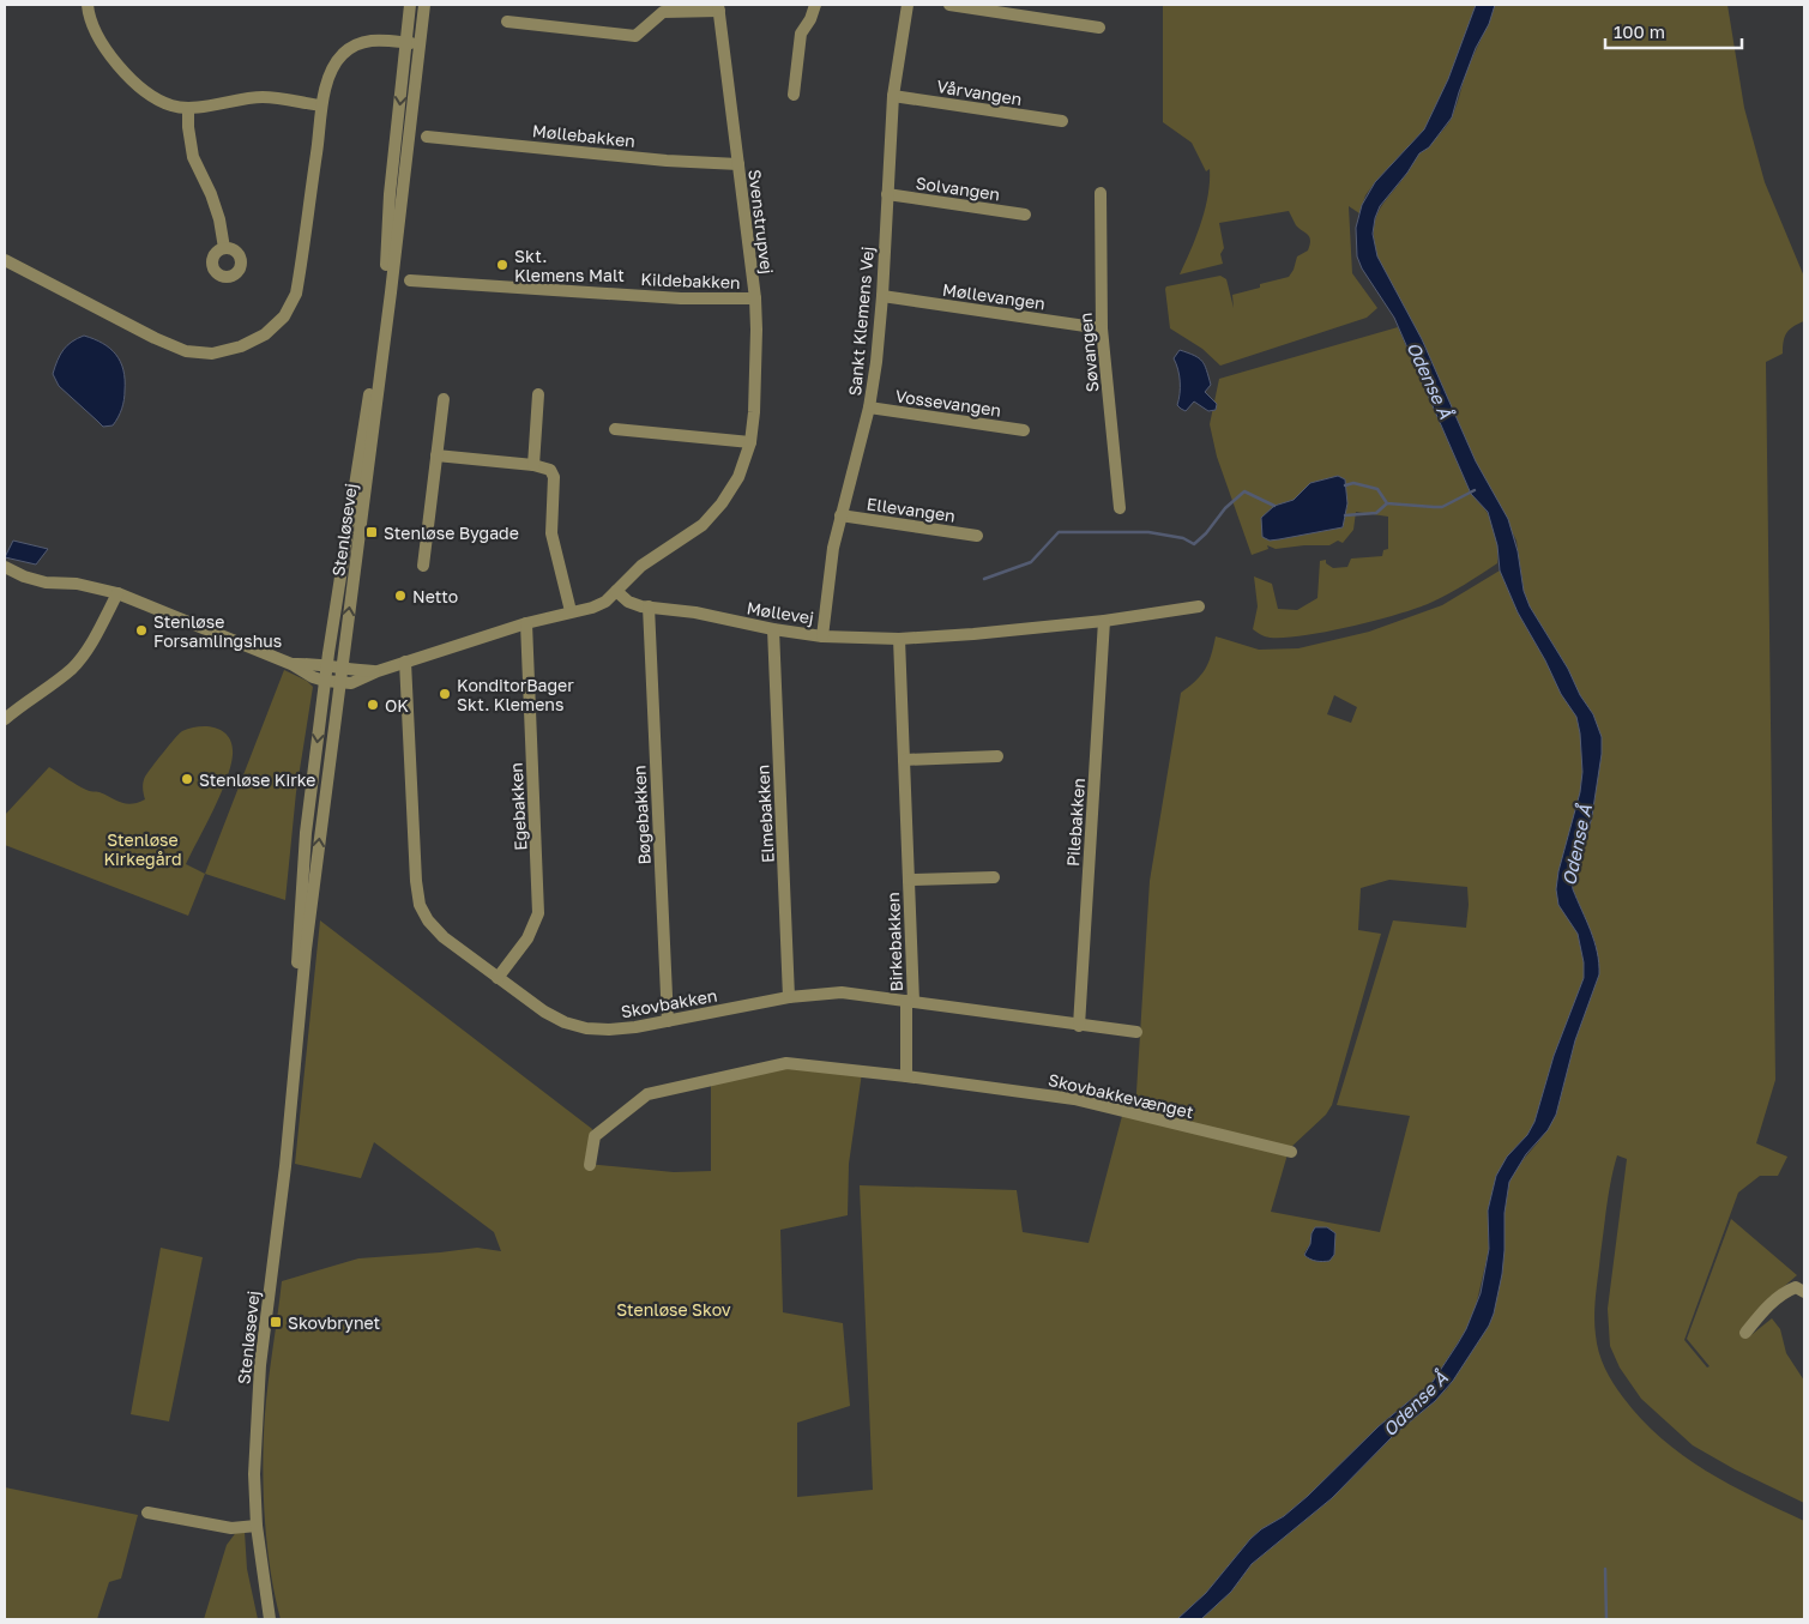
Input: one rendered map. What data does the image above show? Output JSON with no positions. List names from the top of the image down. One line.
{"streets":{"street":["Vårvangen","Møllebakken","Solvangen","Svenstrupvej","Kildebakken","Møllevangen","Sankt Klemens Vej","Søvangen","Vossevangen","Ellevangen","Stenløsevej","Møllevej","Egebakken","Elmebakken","Bøgebakken","Pilebakken","Birkebakken","Skovbakken","Skovbakkevænget"]},"crossings":[["Vårvangen","Sankt Klemens Vej"],["Møllebakken","Svenstrupvej"],["Solvangen","Sankt Klemens Vej"],["Svenstrupvej","Kildebakken"],["Svenstrupvej","Møllevej"],["Møllevangen","Sankt Klemens Vej"],["Møllevangen","Søvangen"],["Sankt Klemens Vej","Vossevangen"],["Sankt Klemens Vej","Ellevangen"],["Sankt Klemens Vej","Møllevej"],["Møllevej","Elmebakken"],["Møllevej","Bøgebakken"],["Møllevej","Pilebakken"],["Møllevej","Birkebakken"],["Egebakken","Skovbakken"],["Elmebakken","Skovbakken"],["Bøgebakken","Skovbakken"],["Pilebakken","Skovbakken"],["Birkebakken","Skovbakken"]],"water":["Odense Å"],"parks":["Stenløse Kirkegård","Stenløse Skov"],"places":{"other":["Skt. Klemens Malt","Netto","Stenløse Forsamlingshus","KonditorBager Skt. Klemens","OK","Stenløse Kirke"],"transit":["Stenløse Bygade","Skovbrynet"]},"scale_bar":"100 m"}
